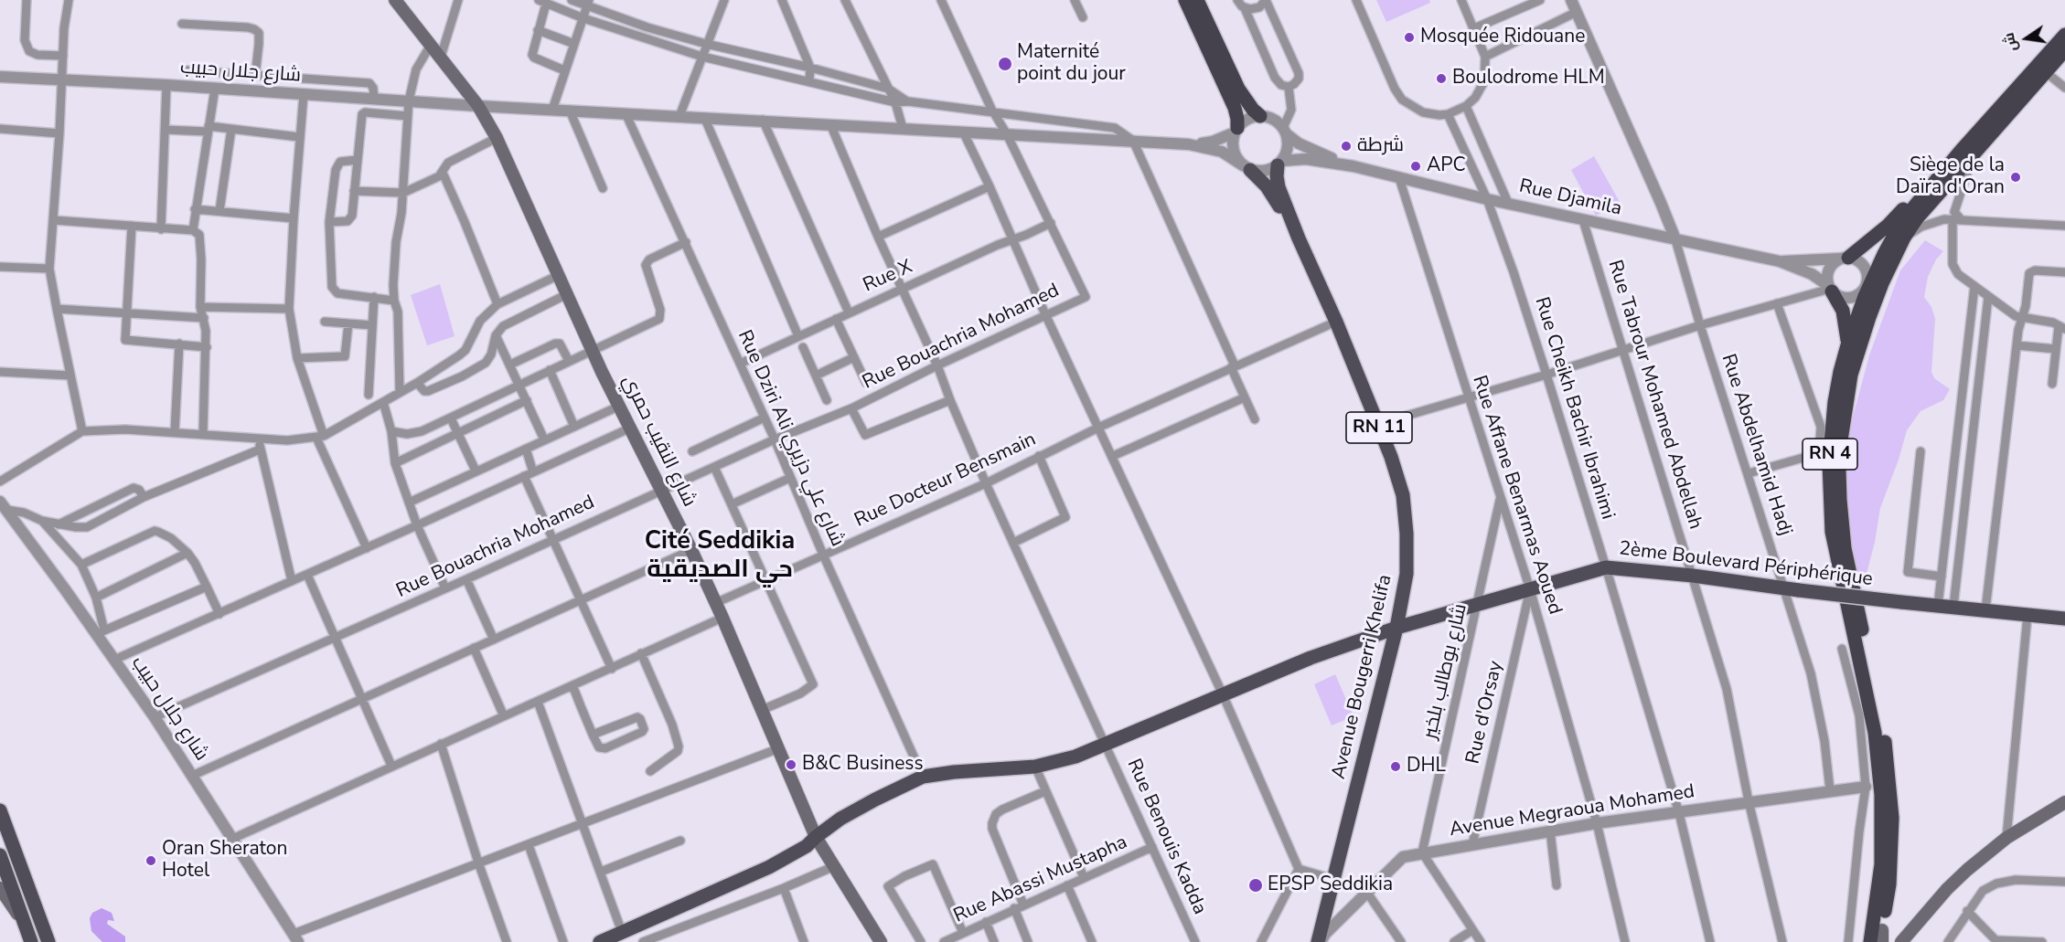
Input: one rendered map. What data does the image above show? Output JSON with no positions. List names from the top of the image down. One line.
{"streets":{"highway":["RN 4"],"main road":["RN 11","شارع النقيب حمري","2ème Boulevard Périphérique","Avenue Bougerri Khelifa"],"street":["شارع جلال حبيب","Rue Djamila","Rue X","Rue Bouachria Mohamed","Rue Tabrour Mohamed Abdellah","Rue Cheikh Bachir Ibrahimi","Rue Dziri Ali شارع علي دزيري","Rue Abdelhamid Hadj","Rue Docteur Bensmain","Rue Affane Benarmas Aoued","شارع بوطالب بلخير","Rue d'Orsay","Avenue Megraoua Mohamed","Rue Benouis Kadda","Rue Abassi Mustapha"]},"crossings":[["شارع جلال حبيب","Rue Bouachria Mohamed"],["شارع جلال حبيب","Rue Dziri Ali شارع علي دزيري"],["شارع جلال حبيب","شارع النقيب حمري"],["شارع جلال حبيب","Rue Benouis Kadda"],["Rue Djamila","Rue Tabrour Mohamed Abdellah"],["Rue Djamila","Rue Cheikh Bachir Ibrahimi"],["Rue Djamila","Rue Abdelhamid Hadj"],["Rue Djamila","Rue Affane Benarmas Aoued"],["Rue X","Rue Bouachria Mohamed"],["Rue X","Rue Dziri Ali شارع علي دزيري"],["Rue X","Rue Benouis Kadda"],["Rue Bouachria Mohamed","Rue Dziri Ali شارع علي دزيري"],["Rue Bouachria Mohamed","شارع النقيب حمري"],["Rue Bouachria Mohamed","Rue Benouis Kadda"],["Rue Tabrour Mohamed Abdellah","2ème Boulevard Périphérique"],["Rue Tabrour Mohamed Abdellah","Avenue Megraoua Mohamed"],["Rue Cheikh Bachir Ibrahimi","2ème Boulevard Périphérique"],["Rue Cheikh Bachir Ibrahimi","Avenue Megraoua Mohamed"],["Rue Dziri Ali شارع علي دزيري","Rue Docteur Bensmain"],["Rue Dziri Ali شارع علي دزيري","2ème Boulevard Périphérique"],["شارع النقيب حمري","Rue Docteur Bensmain"],["شارع النقيب حمري","2ème Boulevard Périphérique"],["Rue Abdelhamid Hadj","2ème Boulevard Périphérique"],["Rue Abdelhamid Hadj","Avenue Megraoua Mohamed"],["Rue Docteur Bensmain","Avenue Bougerri Khelifa"],["Rue Docteur Bensmain","Rue Benouis Kadda"],["Rue Affane Benarmas Aoued","2ème Boulevard Périphérique"],["Rue Affane Benarmas Aoued","شارع بوطالب بلخير"],["Rue Affane Benarmas Aoued","Rue d'Orsay"],["Rue Affane Benarmas Aoued","Avenue Megraoua Mohamed"],["2ème Boulevard Périphérique","شارع بوطالب بلخير"],["2ème Boulevard Périphérique","Avenue Bougerri Khelifa"],["2ème Boulevard Périphérique","Rue d'Orsay"],["2ème Boulevard Périphérique","Rue Benouis Kadda"],["شارع بوطالب بلخير","Avenue Megraoua Mohamed"],["Avenue Bougerri Khelifa","Avenue Megraoua Mohamed"],["Rue d'Orsay","Avenue Megraoua Mohamed"],["Rue Benouis Kadda","Rue Abassi Mustapha"]],"districts":["Cité Seddikia حي الصديقية"],"places":["Mosquée Ridouane","Maternité point du jour","Boulodrome HLM","شرطة","APC","Siège de la Daïra d'Oran","B&C Business","DHL","Oran Sheraton Hotel","EPSP Seddikia"],"north":"left"}
